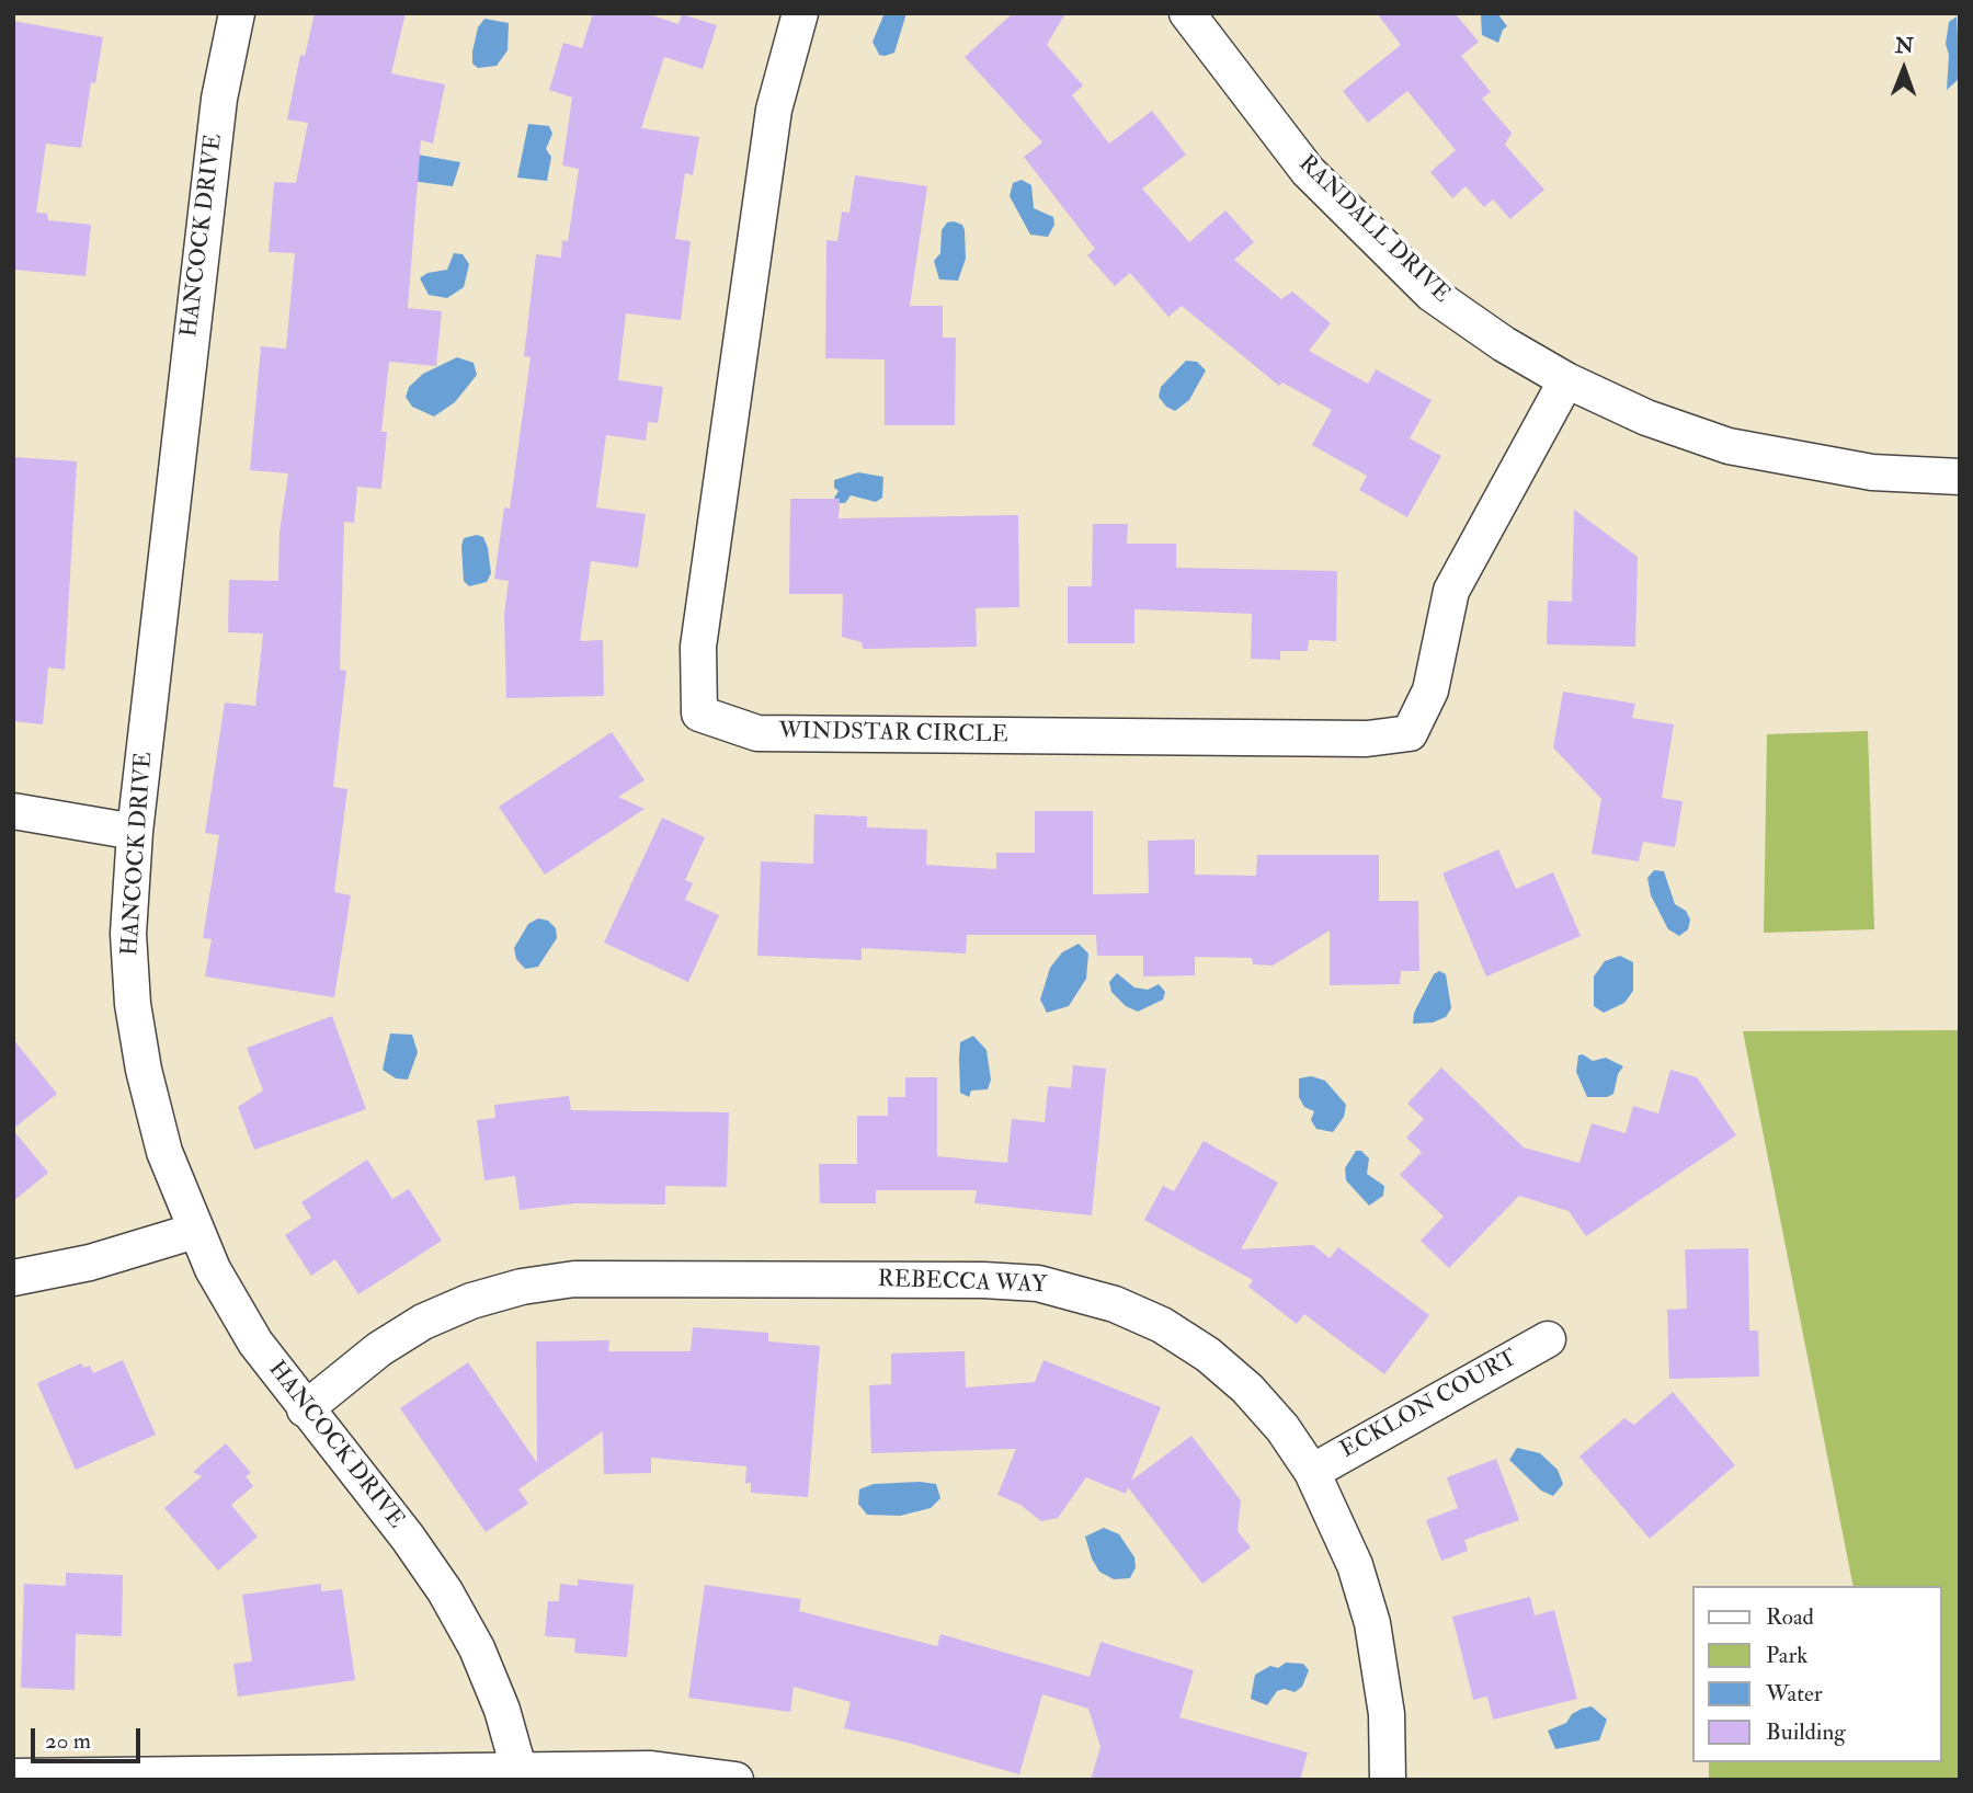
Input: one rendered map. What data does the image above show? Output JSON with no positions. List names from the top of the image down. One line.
{"streets":{"street":["RANDALL DRIVE","HANCOCK DRIVE","WINDSTAR CIRCLE","REBECCA WAY","ECKLON COURT"]},"crossings":[["RANDALL DRIVE","WINDSTAR CIRCLE"],["HANCOCK DRIVE","REBECCA WAY"],["REBECCA WAY","ECKLON COURT"]],"legend":["Road","Park","Water","Building"],"scale_bar":"20 m","north":"top"}
